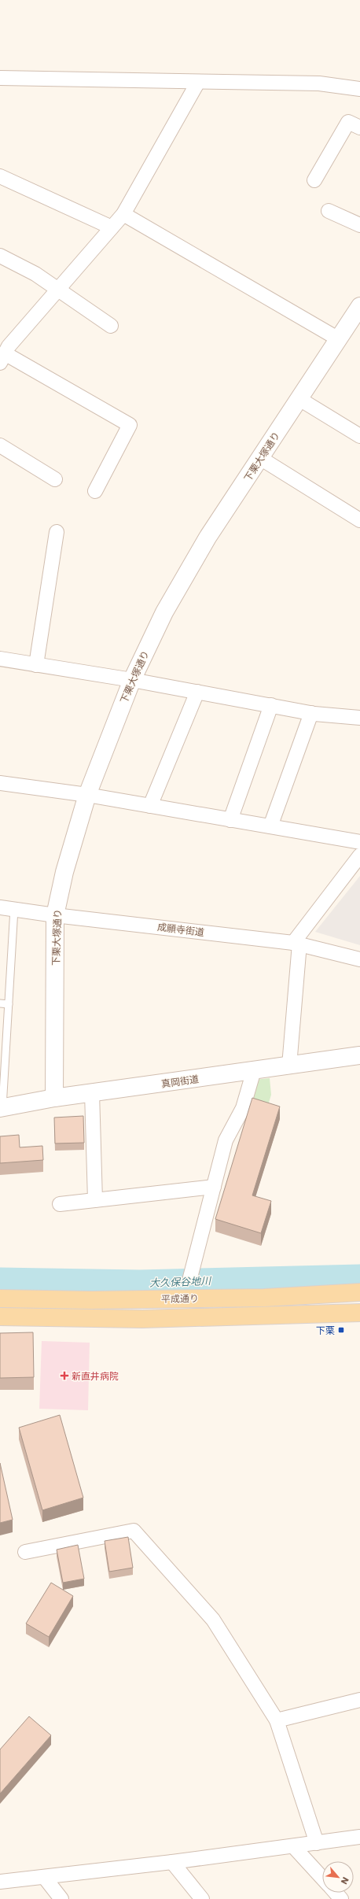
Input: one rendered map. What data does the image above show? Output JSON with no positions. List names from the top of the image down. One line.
{"streets":{"main road":["平成通り"],"street":["下栗大塚通り","成願寺街道","真岡街道"]},"crossings":[["下栗大塚通り","成願寺街道"],["下栗大塚通り","真岡街道"]],"water":["大久保谷地川"],"places":{"transit":["下栗"],"health":["新直井病院"]},"north":"bottom right"}
